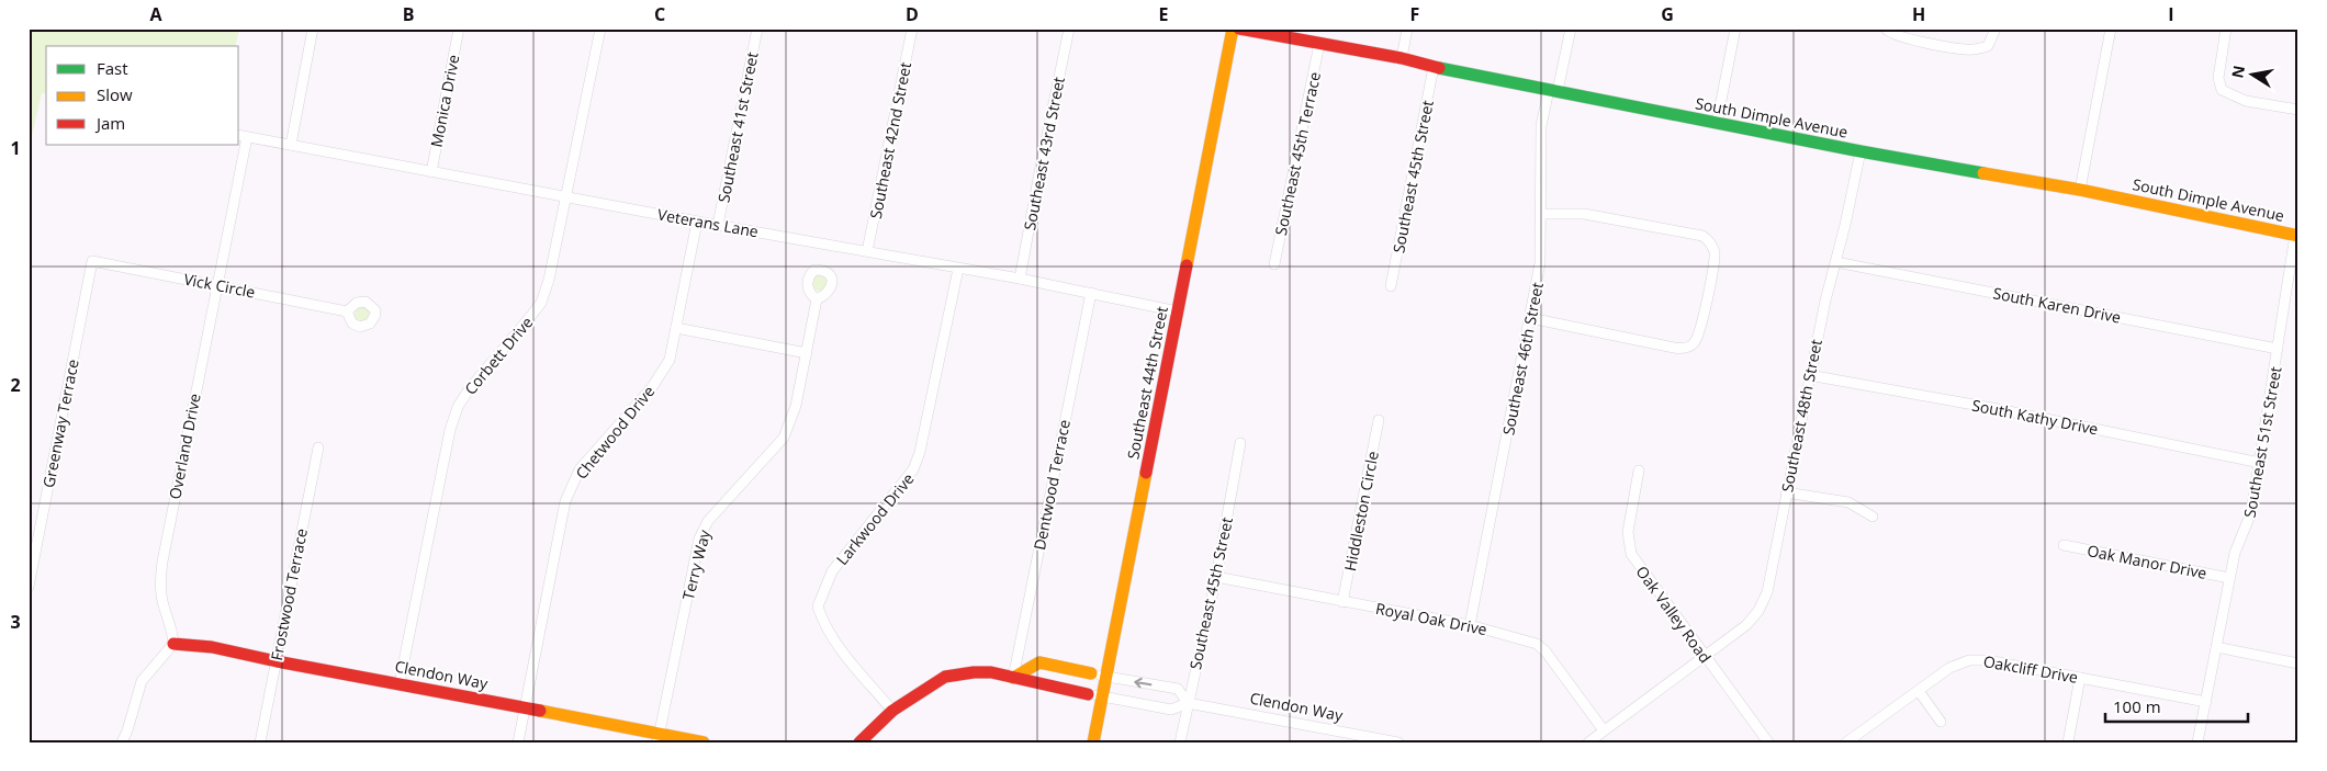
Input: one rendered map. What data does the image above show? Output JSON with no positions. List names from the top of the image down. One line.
{"streets":{"street":["Monica Drive","South Dimple Avenue","Southeast 41st Street","Southeast 42nd Street","Southeast 43rd Street","Southeast 45th Terrace","Southeast 45th Street","Veterans Lane","Vick Circle","South Karen Drive","Corbett Drive","Southeast 46th Street","Southeast 44th Street","Southeast 48th Street","South Kathy Drive","Greenway Terrace","Chetwood Drive","Southeast 51st Street","Overland Drive","Dentwood Terrace","Hiddleston Circle","Larkwood Drive","Oak Manor Drive","Terry Way","Frostwood Terrace","Oak Valley Road","Royal Oak Drive","Oakcliff Drive","Clendon Way"]},"crossings":[["Monica Drive","Veterans Lane"],["South Dimple Avenue","Southeast 45th Terrace"],["South Dimple Avenue","Southeast 45th Street"],["South Dimple Avenue","Southeast 46th Street"],["South Dimple Avenue","Southeast 48th Street"],["South Dimple Avenue","Southeast 51st Street"],["Southeast 41st Street","Veterans Lane"],["Southeast 42nd Street","Veterans Lane"],["Southeast 43rd Street","Veterans Lane"],["Southeast 45th Street","Royal Oak Drive"],["Southeast 45th Street","Clendon Way"],["Veterans Lane","Corbett Drive"],["Veterans Lane","Southeast 44th Street"],["Veterans Lane","Chetwood Drive"],["Veterans Lane","Overland Drive"],["Veterans Lane","Dentwood Terrace"],["Veterans Lane","Larkwood Drive"],["Vick Circle","Greenway Terrace"],["Vick Circle","Overland Drive"],["South Karen Drive","Southeast 48th Street"],["South Karen Drive","Southeast 51st Street"],["Corbett Drive","Clendon Way"],["Southeast 46th Street","Royal Oak Drive"],["Southeast 44th Street","Clendon Way"],["Southeast 48th Street","South Kathy Drive"],["Southeast 48th Street","Oak Valley Road"],["Southeast 48th Street","Royal Oak Drive"],["South Kathy Drive","Southeast 51st Street"],["Chetwood Drive","Clendon Way"],["Southeast 51st Street","Oak Manor Drive"],["Southeast 51st Street","Oakcliff Drive"],["Overland Drive","Clendon Way"],["Dentwood Terrace","Clendon Way"],["Hiddleston Circle","Royal Oak Drive"],["Larkwood Drive","Clendon Way"],["Terry Way","Clendon Way"],["Frostwood Terrace","Clendon Way"]],"legend":["Fast","Slow","Jam"],"scale_bar":"100 m","north":"left","grid":{"columns":["A","B","C","D","E","F","G","H","I"],"rows":["1","2","3"]}}
